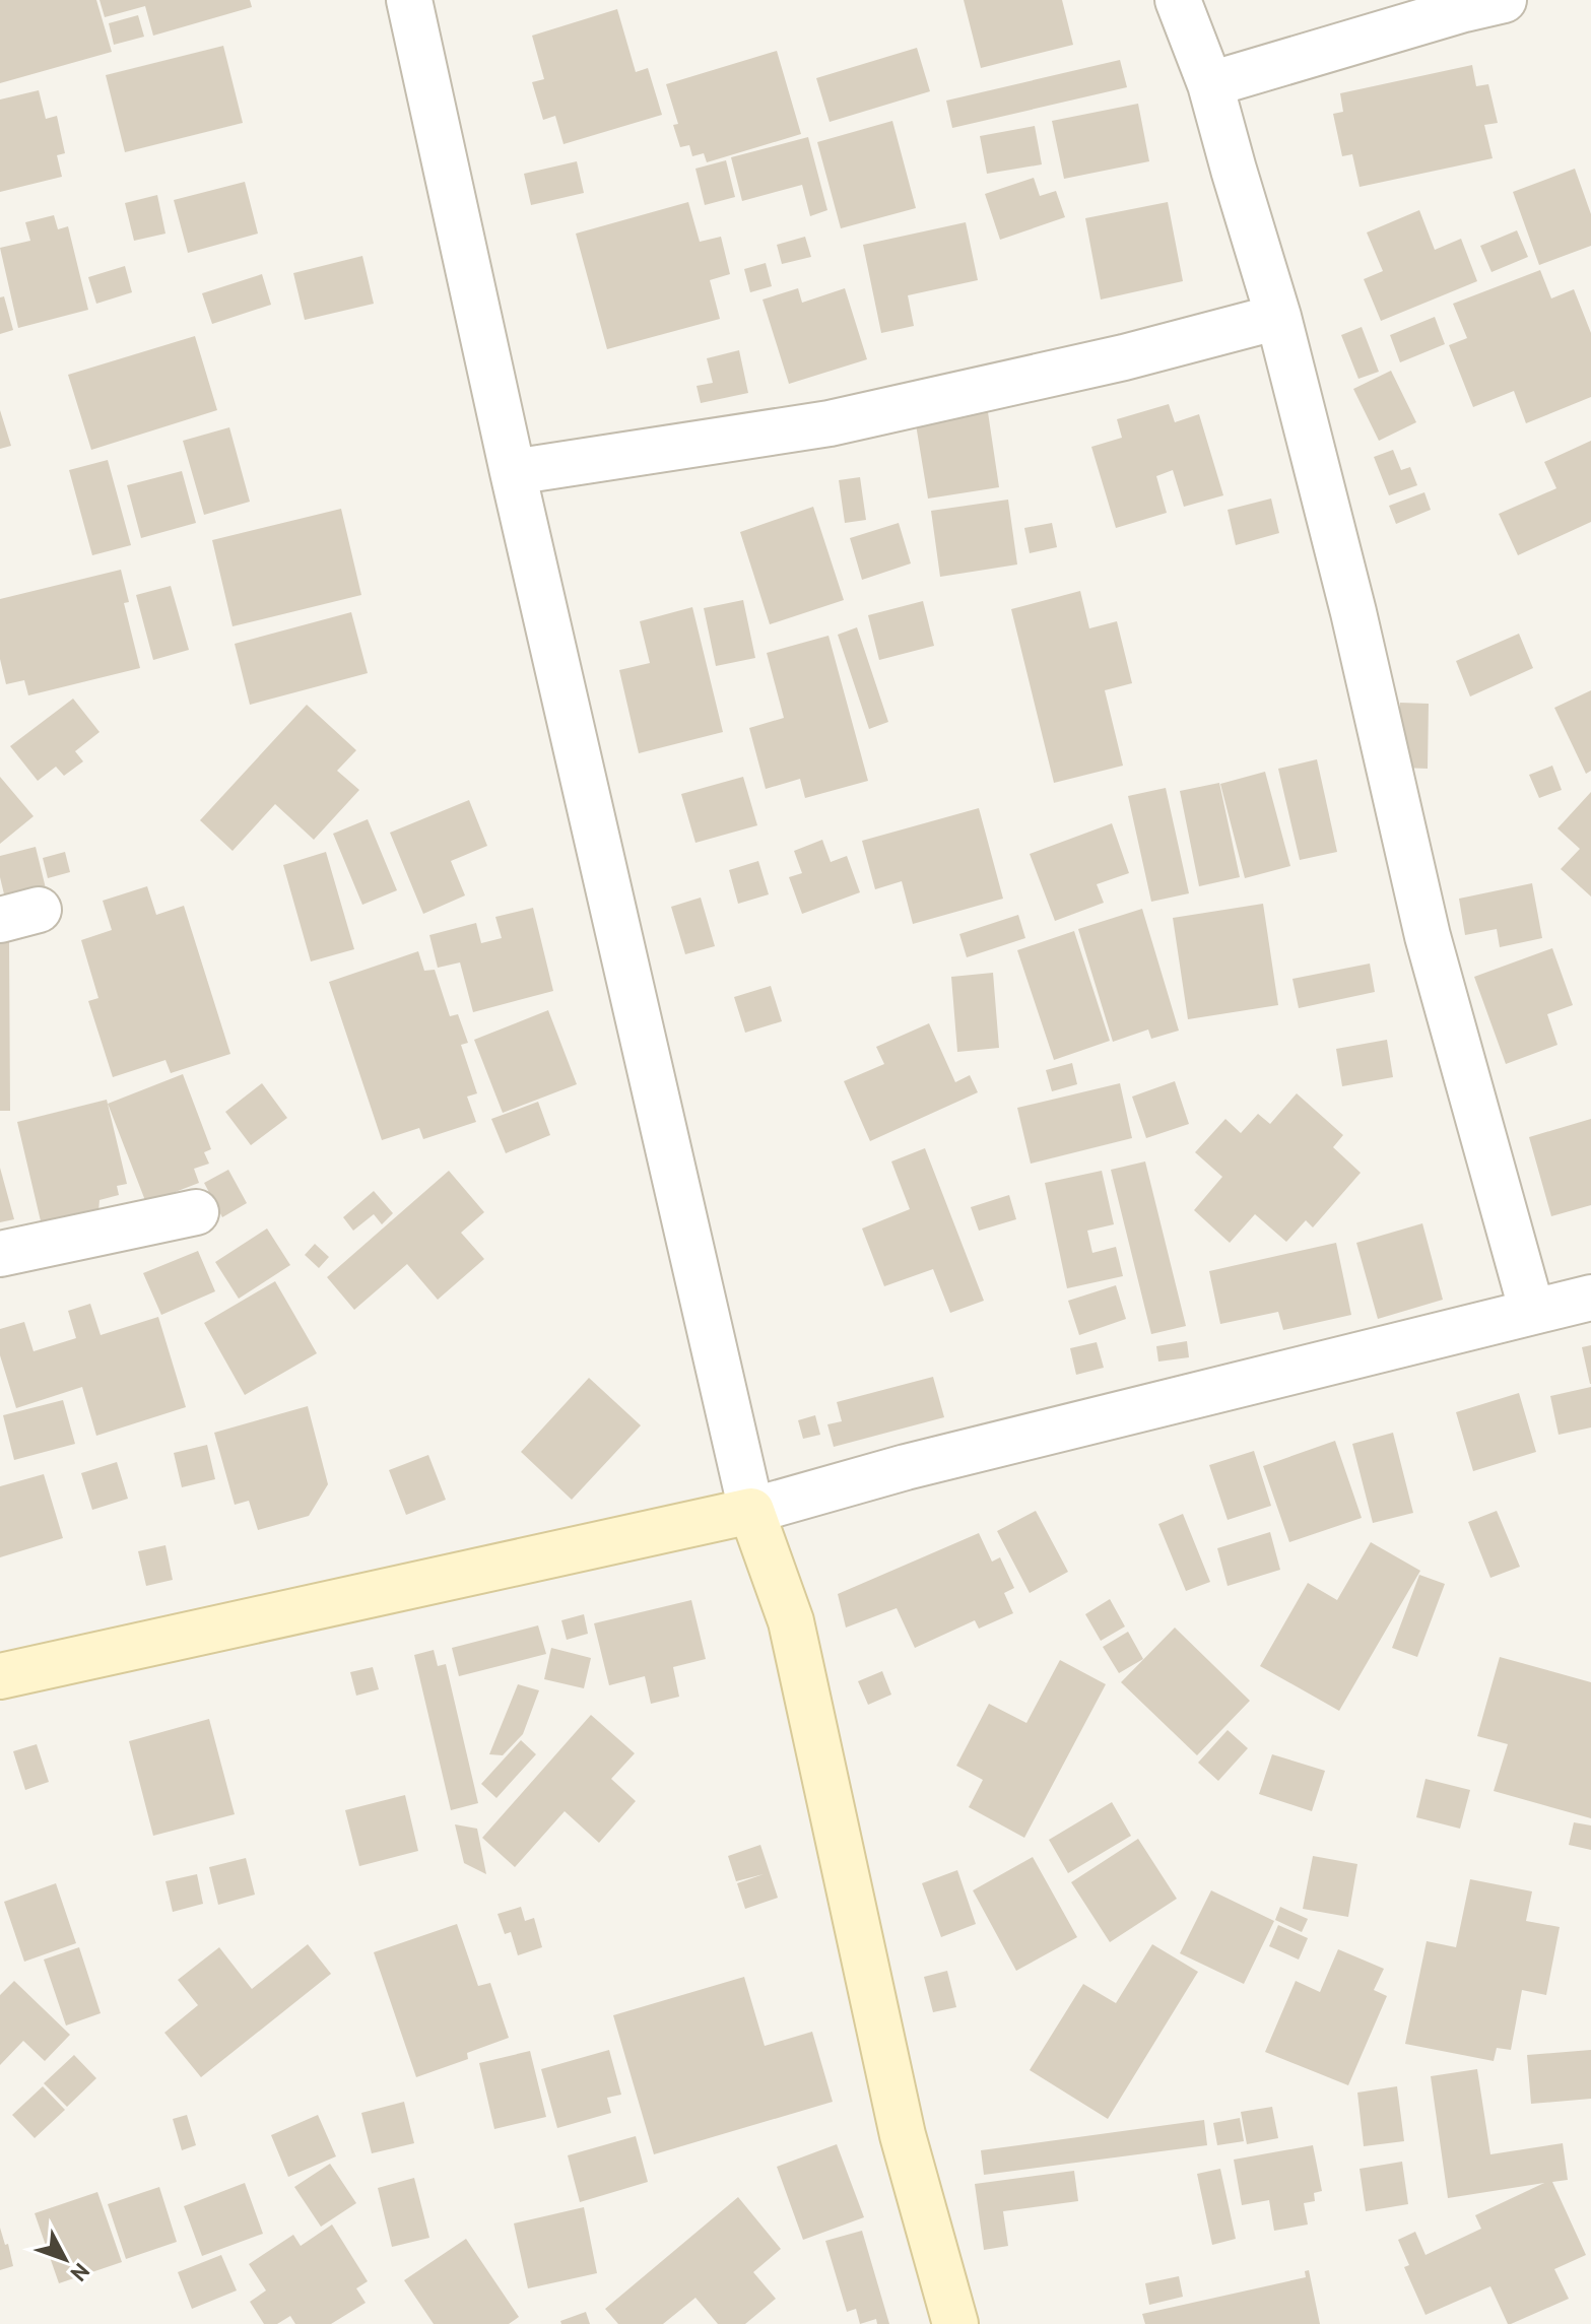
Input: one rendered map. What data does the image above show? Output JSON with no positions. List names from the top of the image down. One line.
{"north":"bottom right"}
